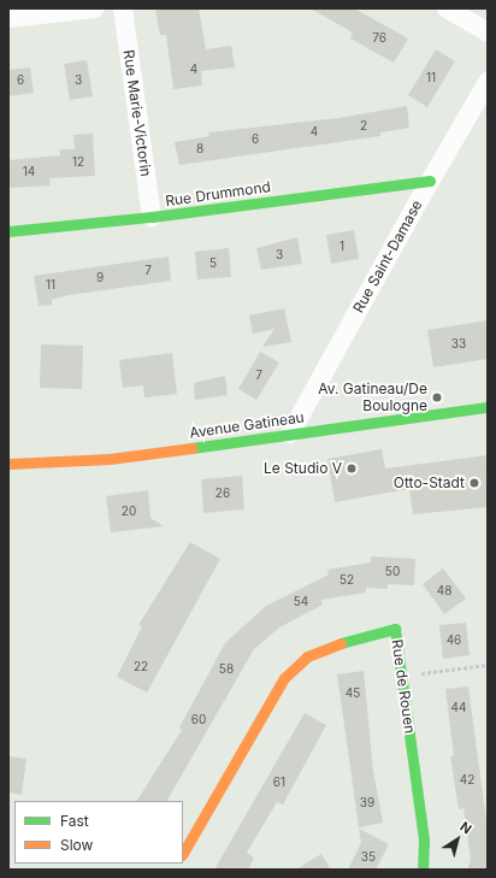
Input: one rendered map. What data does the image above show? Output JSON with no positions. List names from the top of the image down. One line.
{"streets":{"street":["Rue Marie-Victorin","Rue Drummond","Rue Saint-Damase","Avenue Gatineau","Rue de Rouen"]},"crossings":[["Rue Marie-Victorin","Rue Drummond"],["Rue Drummond","Rue Saint-Damase"],["Rue Saint-Damase","Avenue Gatineau"]],"places":["Av. Gatineau/De Boulogne","Le Studio V","Otto-Stadt"],"house_numbers":["76","4","11","6","3","2","4","6","8","12","14","1","3","5","7","9","11","33","7","26","20","50","52","48","54","46","22","58","45","44","60","42","61","39","35"],"legend":["Fast","Slow"],"north":"top right"}
